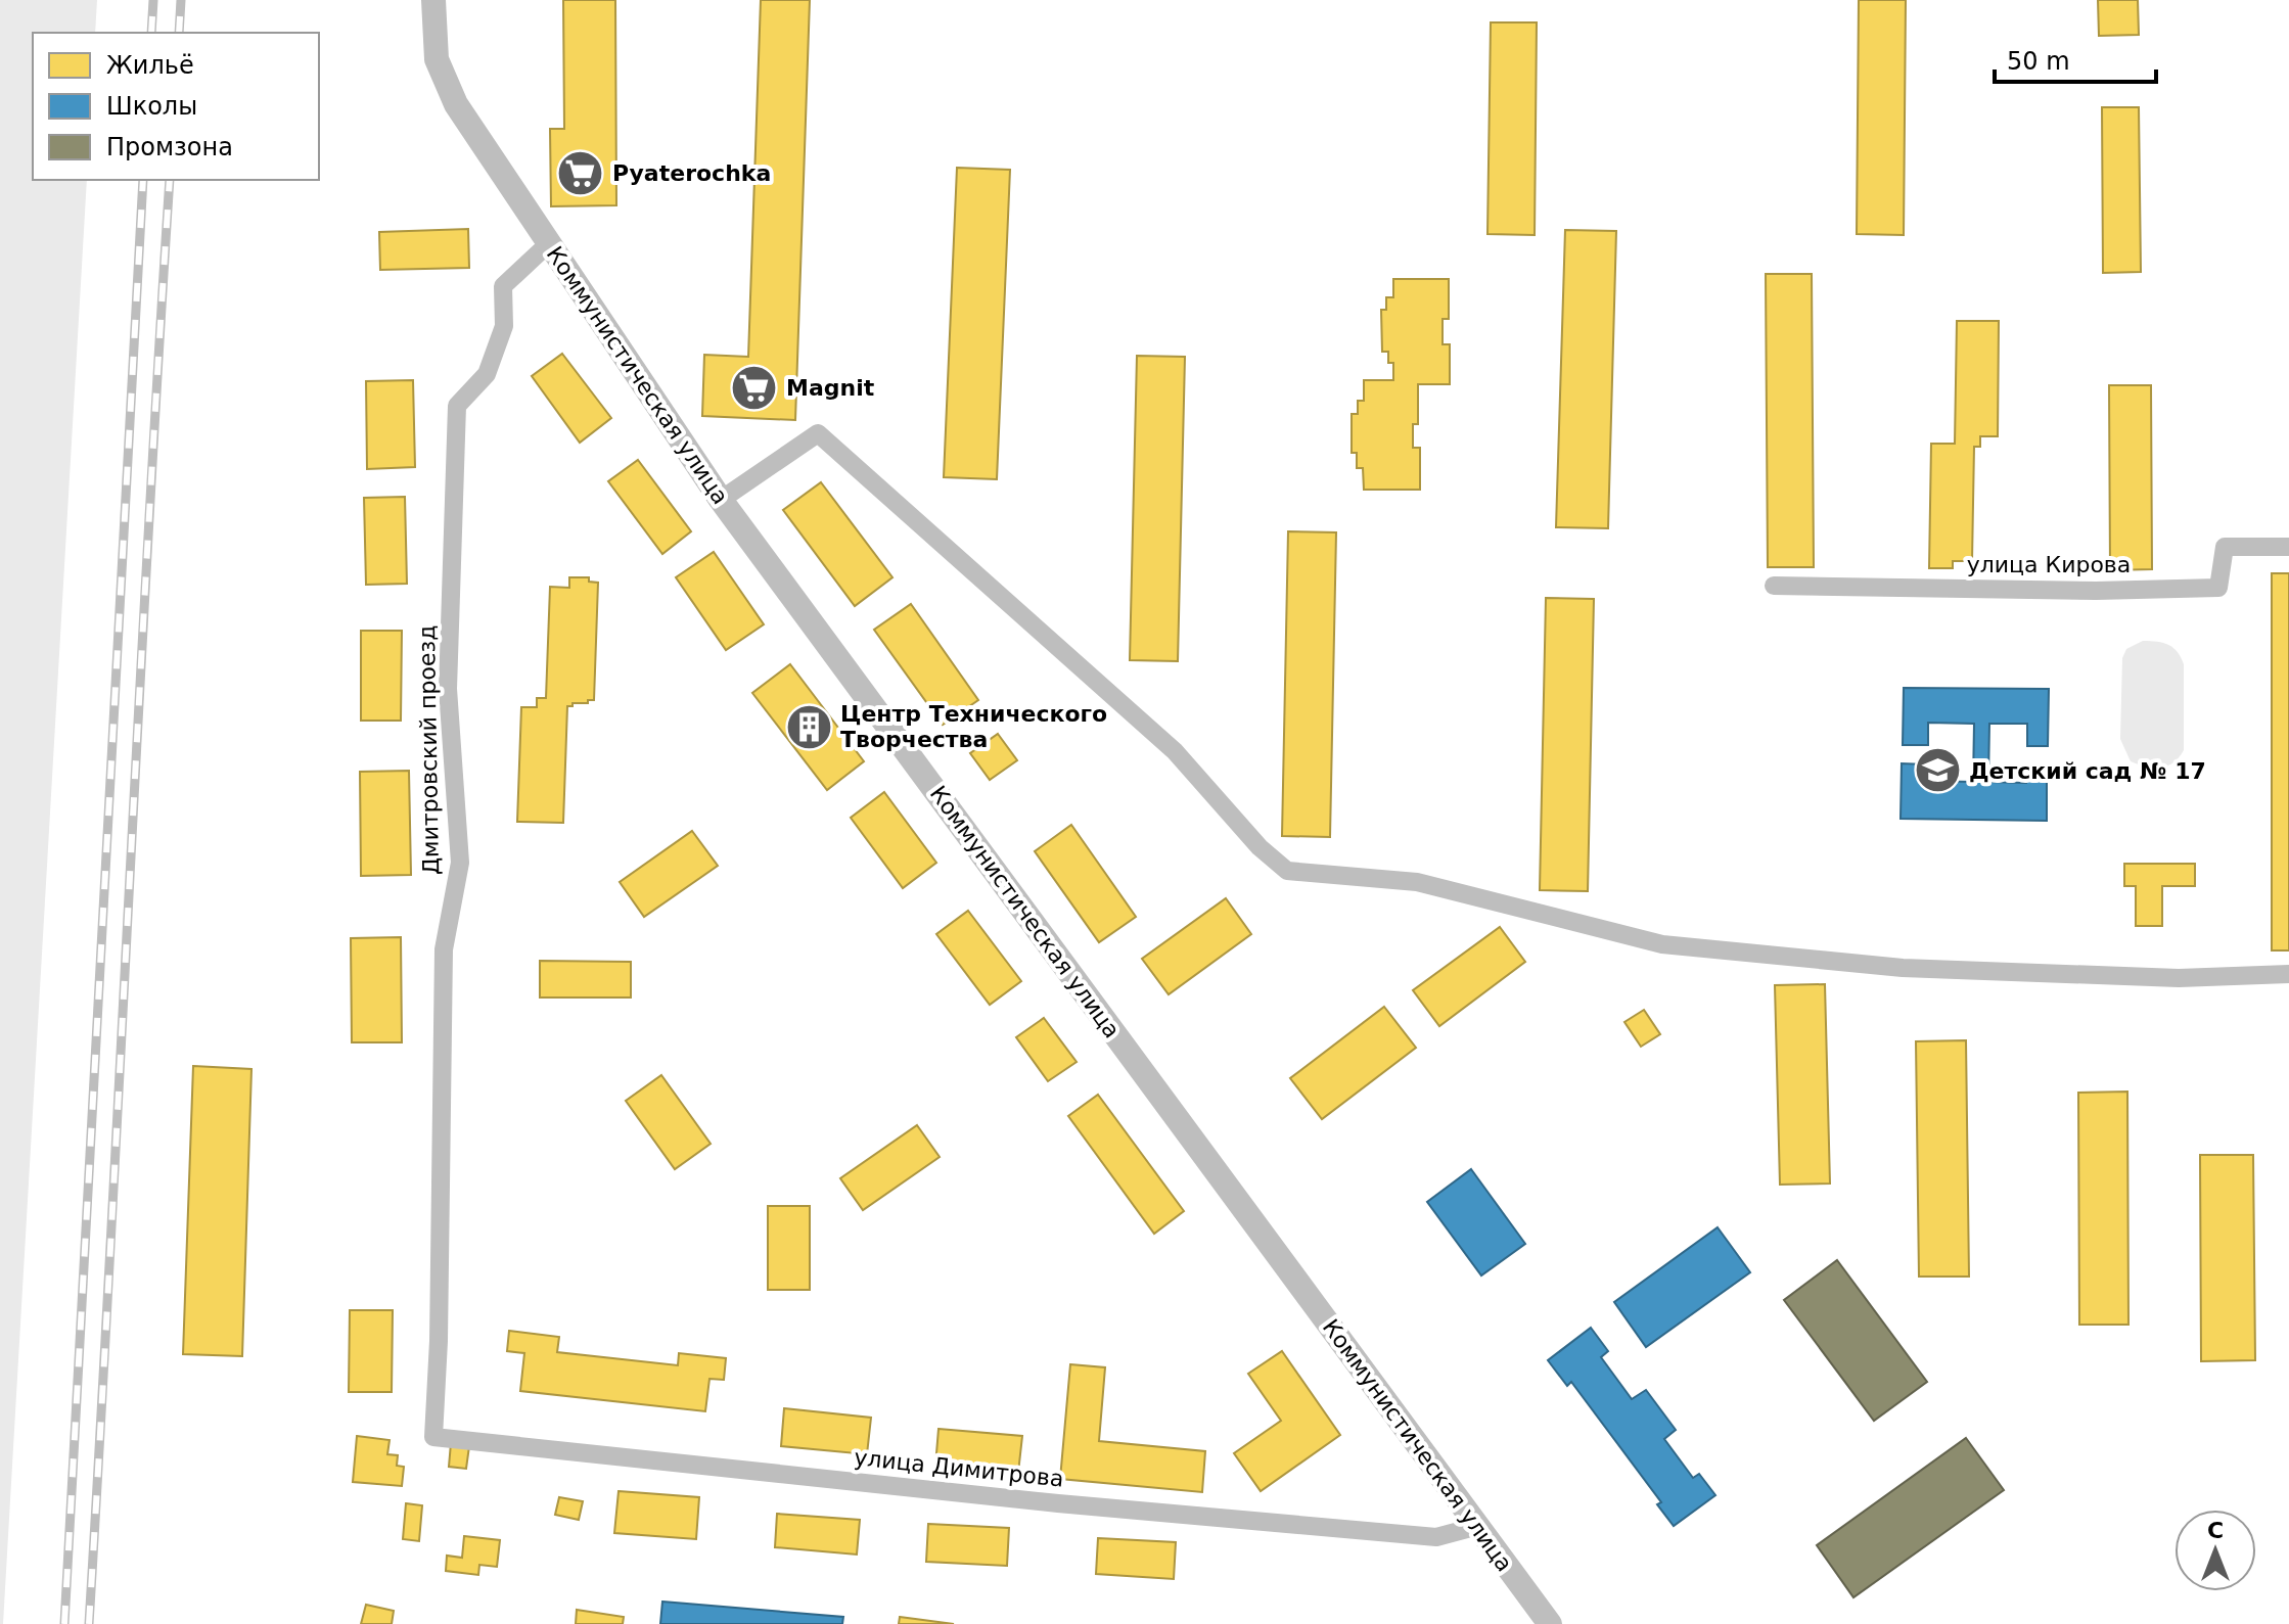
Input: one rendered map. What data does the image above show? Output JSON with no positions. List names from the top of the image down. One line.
{"streets":{"street":["Коммунистическая улица","улица Кирова","Дмитровский проезд","улица Димитрова"]},"crossings":[["Коммунистическая улица","Дмитровский проезд"],["Коммунистическая улица","улица Димитрова"],["Дмитровский проезд","улица Димитрова"]],"places":{"supermarket":["Pyaterochka","Magnit"],"building":["Центр Технического Творчества"],"school or university":["Детский сад № 17"]},"legend":["Жильё","Школы","Промзона"],"scale_bar":"50 m","north":"top"}
